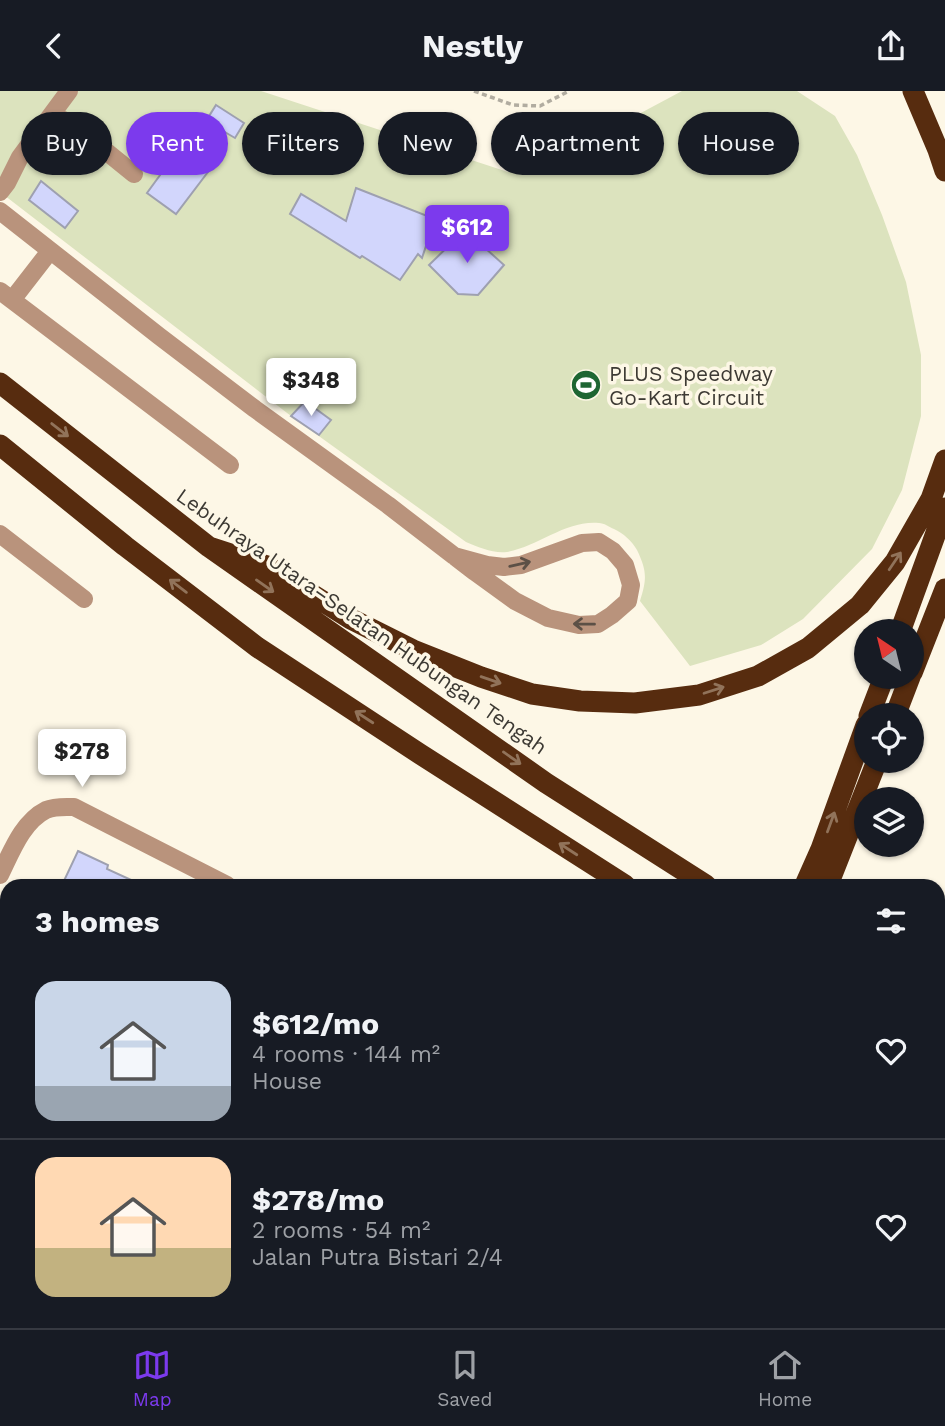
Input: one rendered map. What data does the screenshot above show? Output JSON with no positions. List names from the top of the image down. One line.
{"streets":{"highway":["Lebuhraya Utara–Selatan Hubungan Tengah"]},"places":{"sports":["PLUS Speedway Go-Kart Circuit"]},"north":"top left","page":{"header":"Nestly","chip":["Buy","Rent","Filters","New","Apartment","House"],"price":["$612","$348","$278"],"heading":"3 homes","list":[{"name":"$612/mo","note":"4 rooms · 144 m² · House"},{"name":"$278/mo","note":"2 rooms · 54 m² · Jalan Putra Bistari 2/4"}],"tabs":["Map","Saved","Home"]}}
